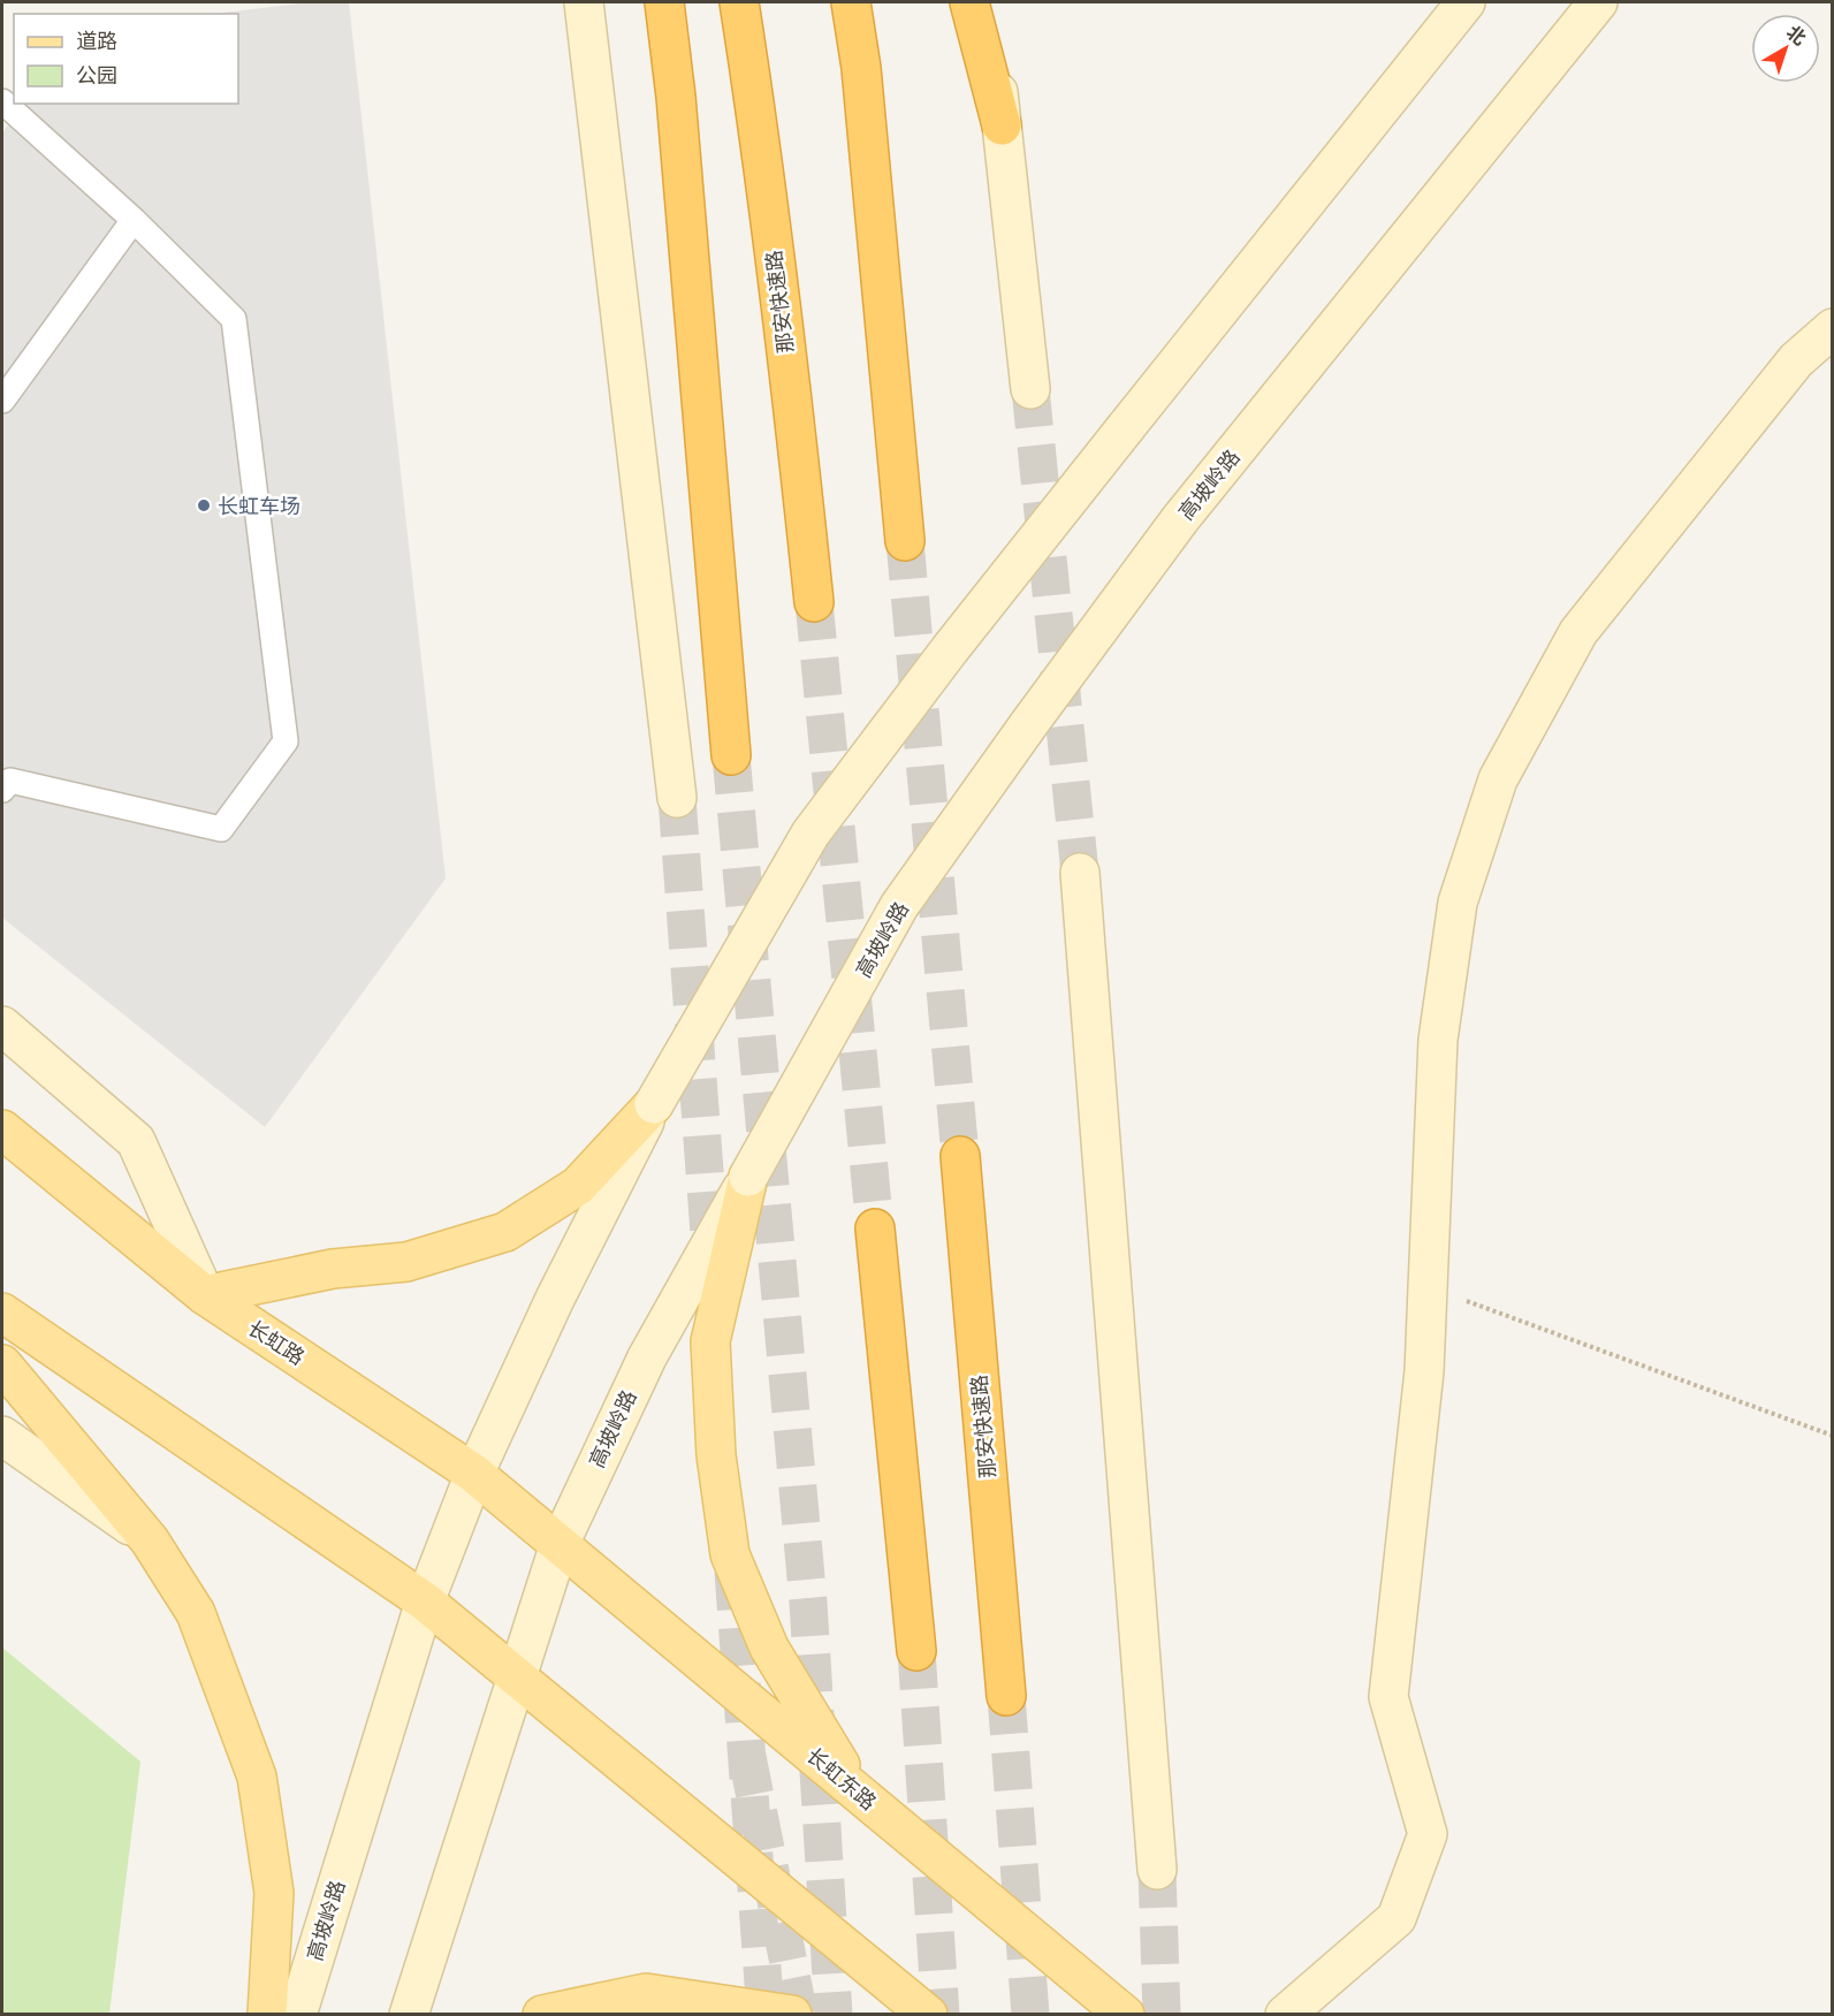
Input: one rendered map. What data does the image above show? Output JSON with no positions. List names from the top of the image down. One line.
{"streets":{"highway":["那安快速路"],"main road":["高坡岭路","长虹路","长虹东路"]},"crossings":[["高坡岭路","长虹路"],["高坡岭路","长虹东路"],["长虹路","长虹东路"]],"places":["长虹车场"],"legend":["道路","公园"],"north":"top right"}
